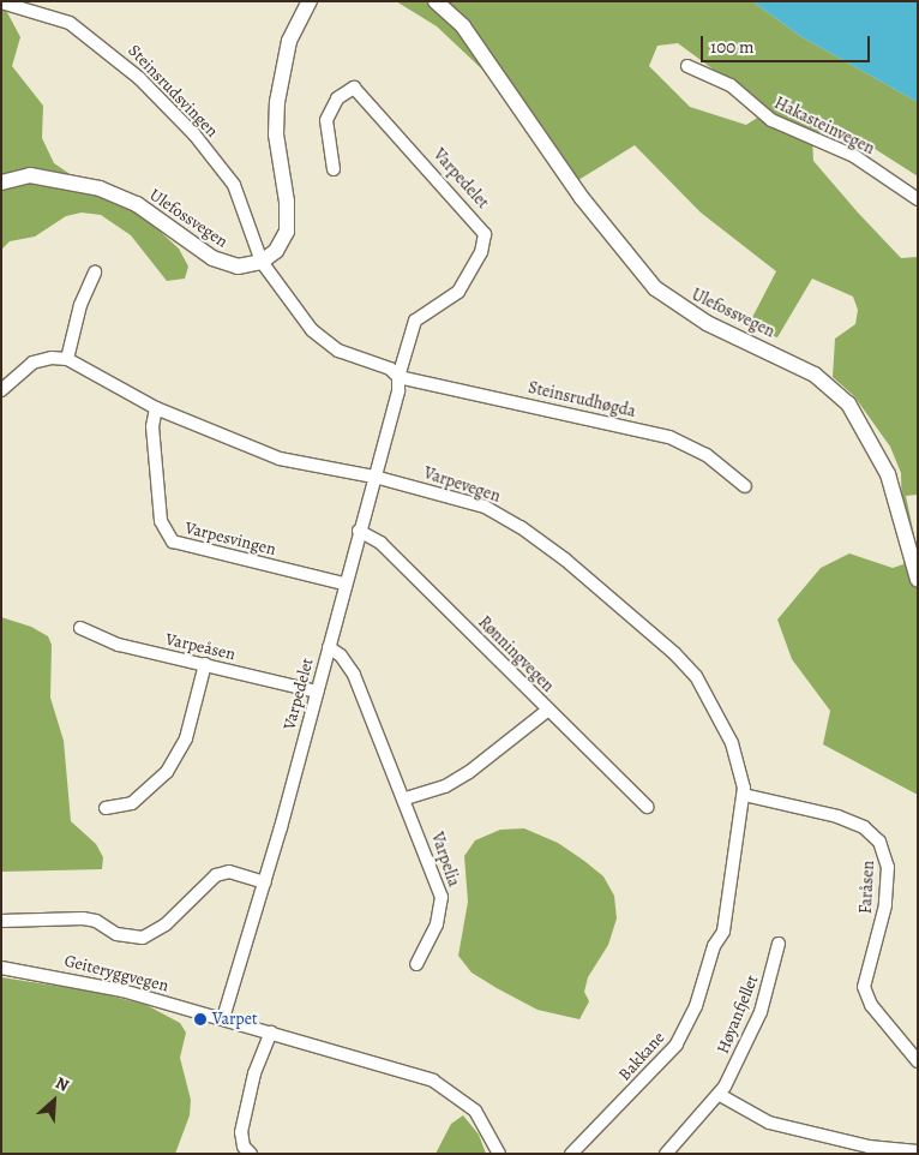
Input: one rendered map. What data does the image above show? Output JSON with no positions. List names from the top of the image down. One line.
{"streets":{"street":["Steinsrudsvingen","Hakasteinvegen","Varpedelet","Ulefossvegen","Steinsrudhøgda","Varpevegen","Varpesvingen","Varpeåsen","Rønningvegen","Varpelia","Faråsen","Geiteryggvegen","Høyanfjellet","Bakkane"]},"crossings":[["Steinsrudsvingen","Ulefossvegen"],["Varpedelet","Steinsrudhøgda"],["Varpedelet","Varpevegen"],["Varpedelet","Varpesvingen"],["Varpedelet","Varpeåsen"],["Varpedelet","Rønningvegen"],["Varpedelet","Varpelia"],["Varpedelet","Geiteryggvegen"],["Varpevegen","Varpesvingen"],["Varpevegen","Faråsen"],["Varpevegen","Bakkane"]],"places":["Varpet"],"scale_bar":"100 m","north":"top right"}
